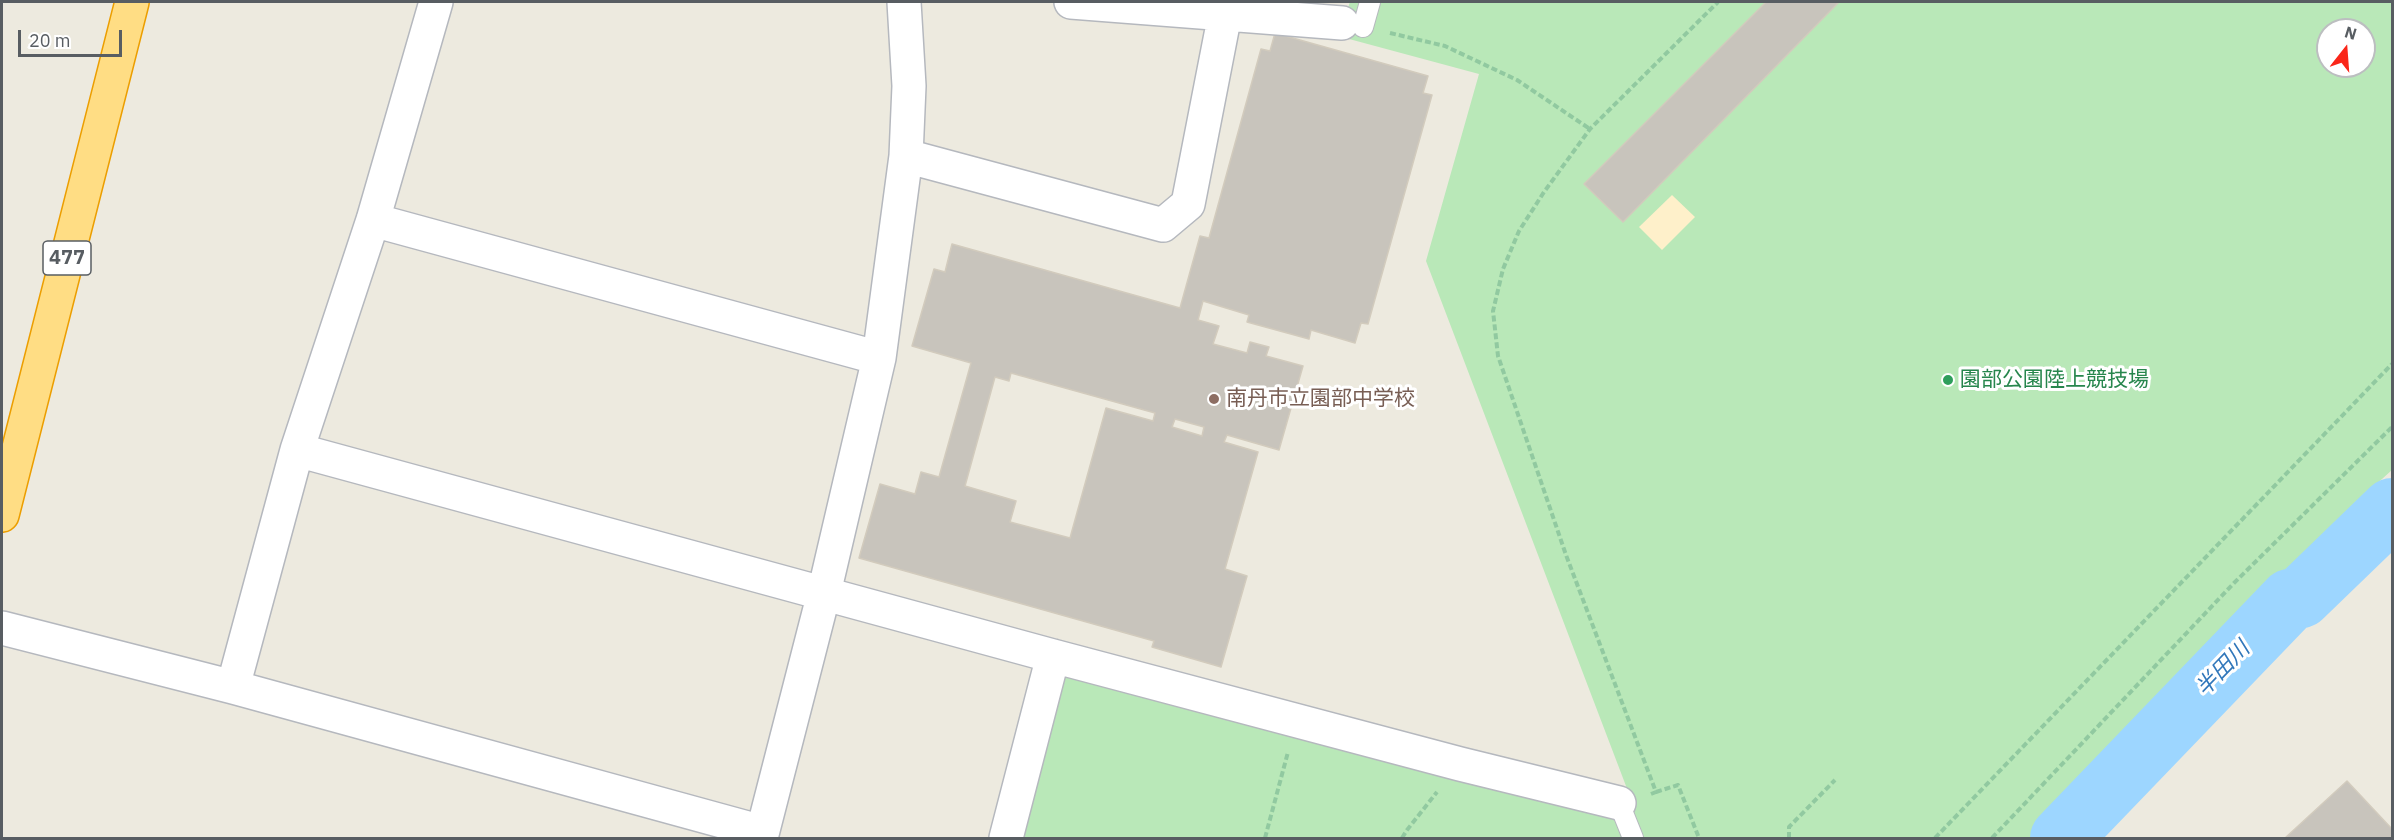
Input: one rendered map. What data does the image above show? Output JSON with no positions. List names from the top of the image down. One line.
{"streets":{"highway":["477"]},"water":["半田川"],"places":["園部公園陸上競技場","南丹市立園部中学校"],"scale_bar":"20 m","north":"top"}
